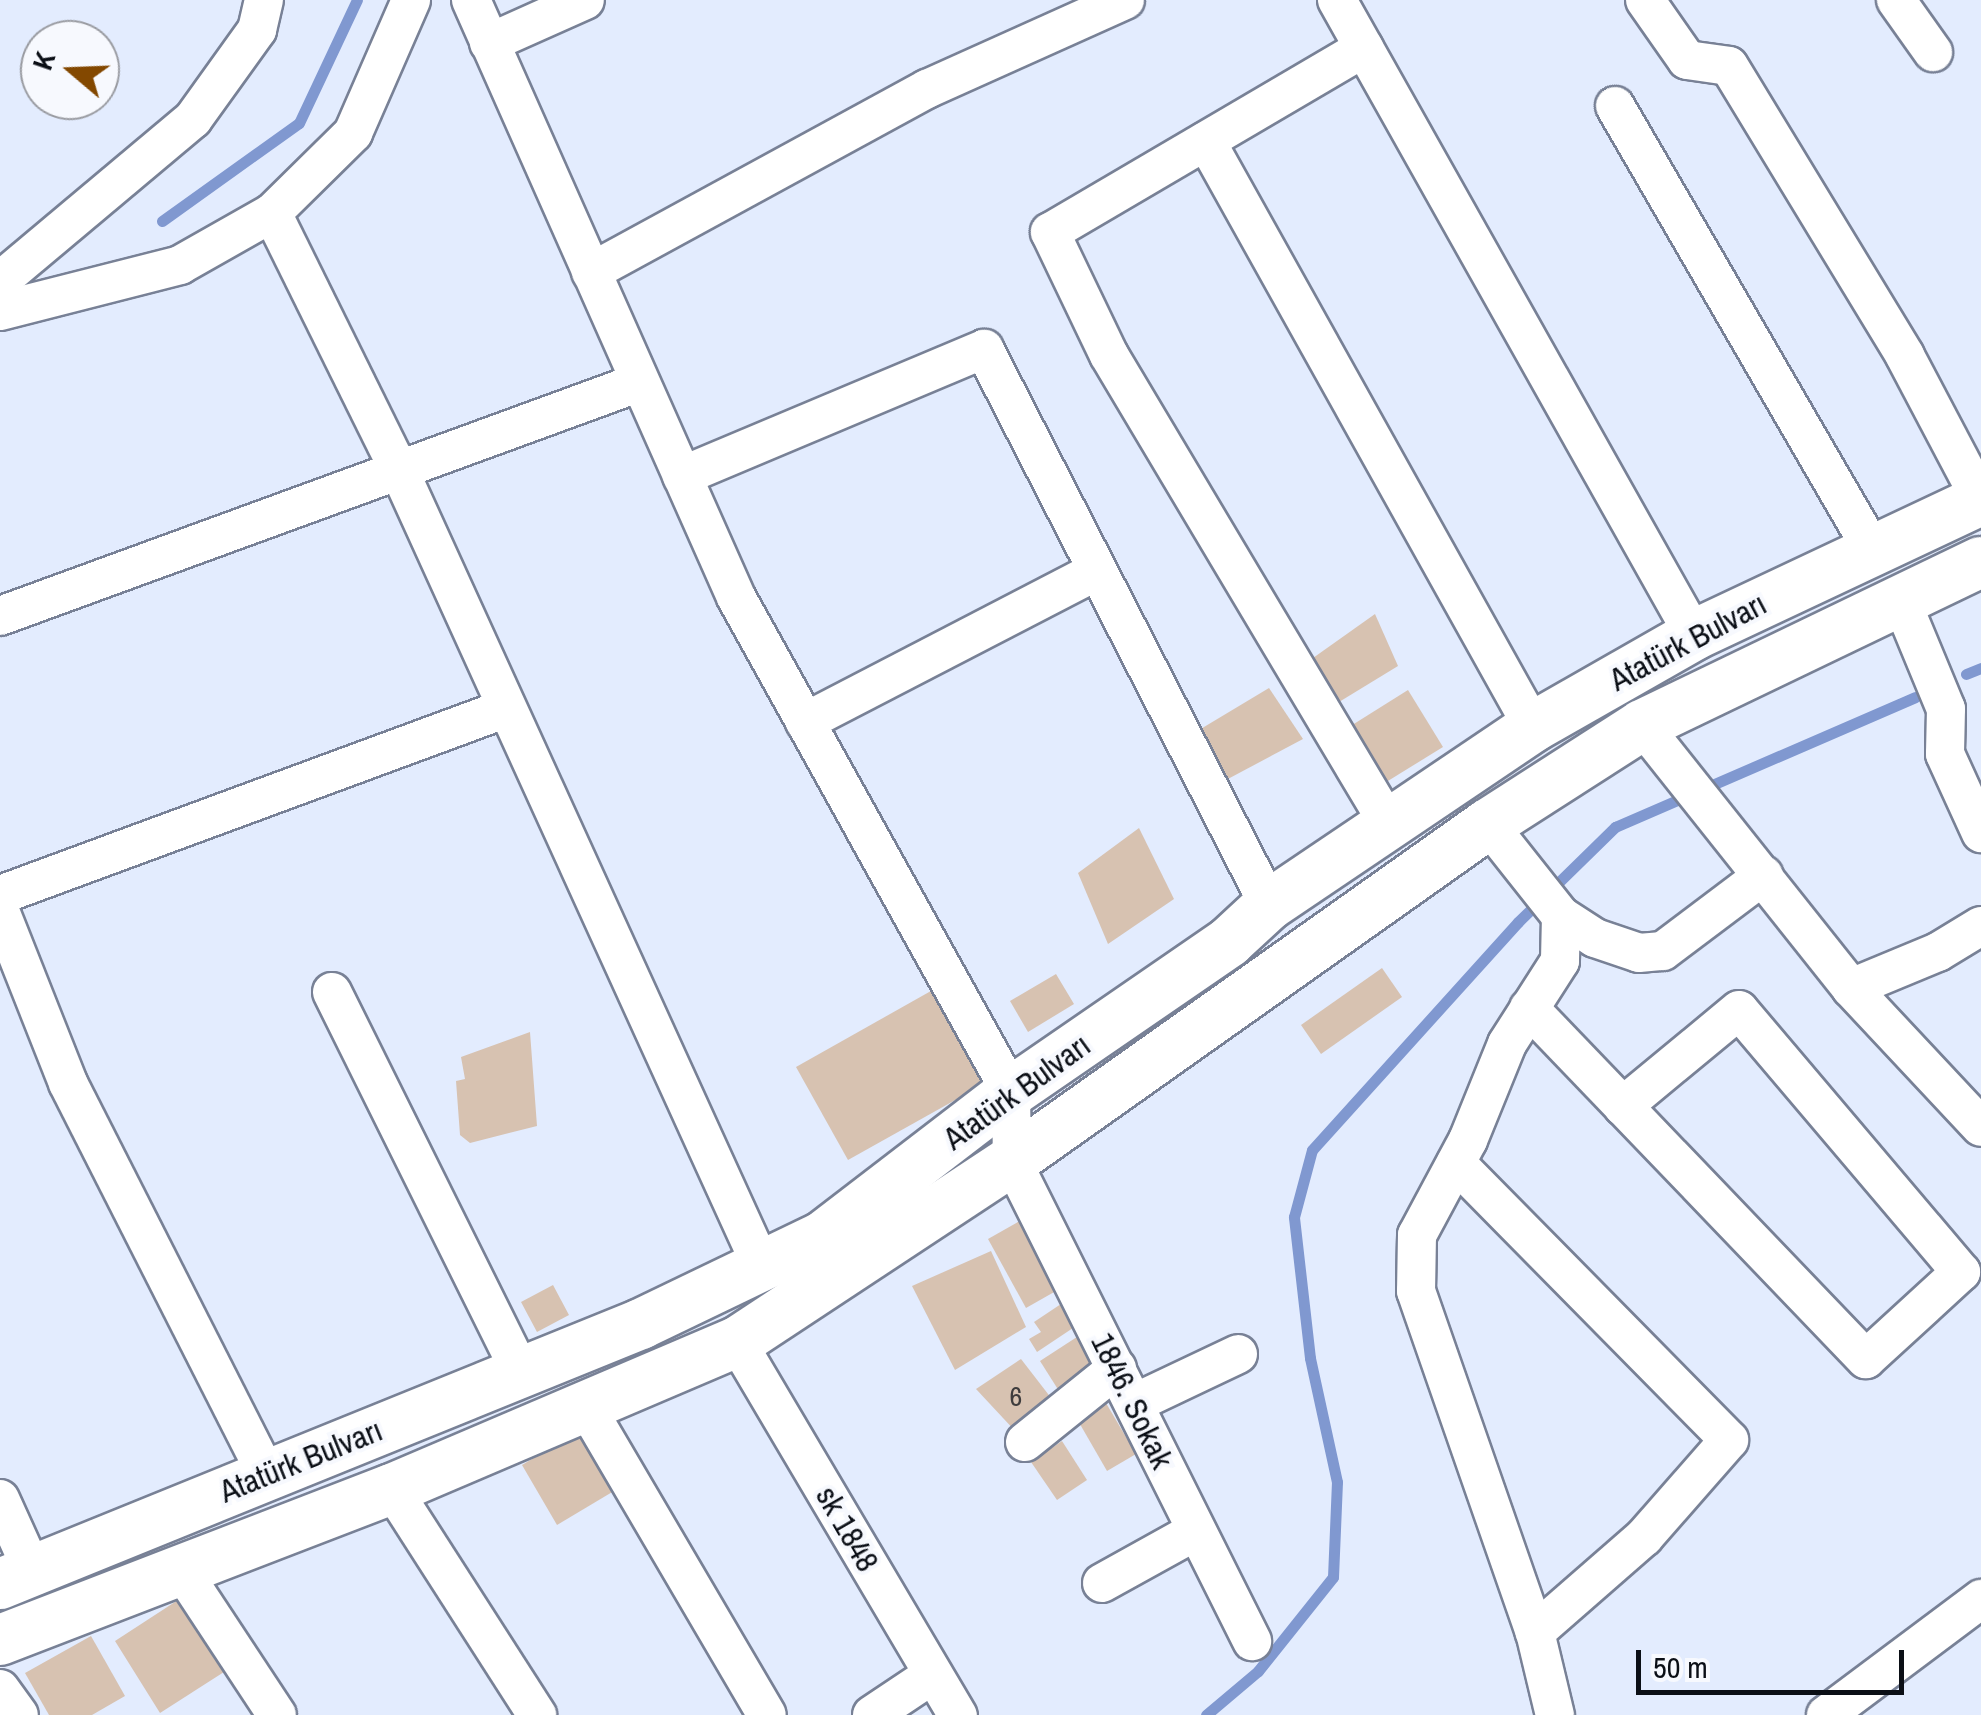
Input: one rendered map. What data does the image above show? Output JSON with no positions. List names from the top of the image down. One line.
{"streets":{"main road":["Atatürk Bulvarı"],"street":["1846. Sokak","sk 1848"]},"crossings":[["Atatürk Bulvarı","1846. Sokak"],["Atatürk Bulvarı","sk 1848"]],"house_numbers":["6"],"scale_bar":"50 m","north":"left"}
